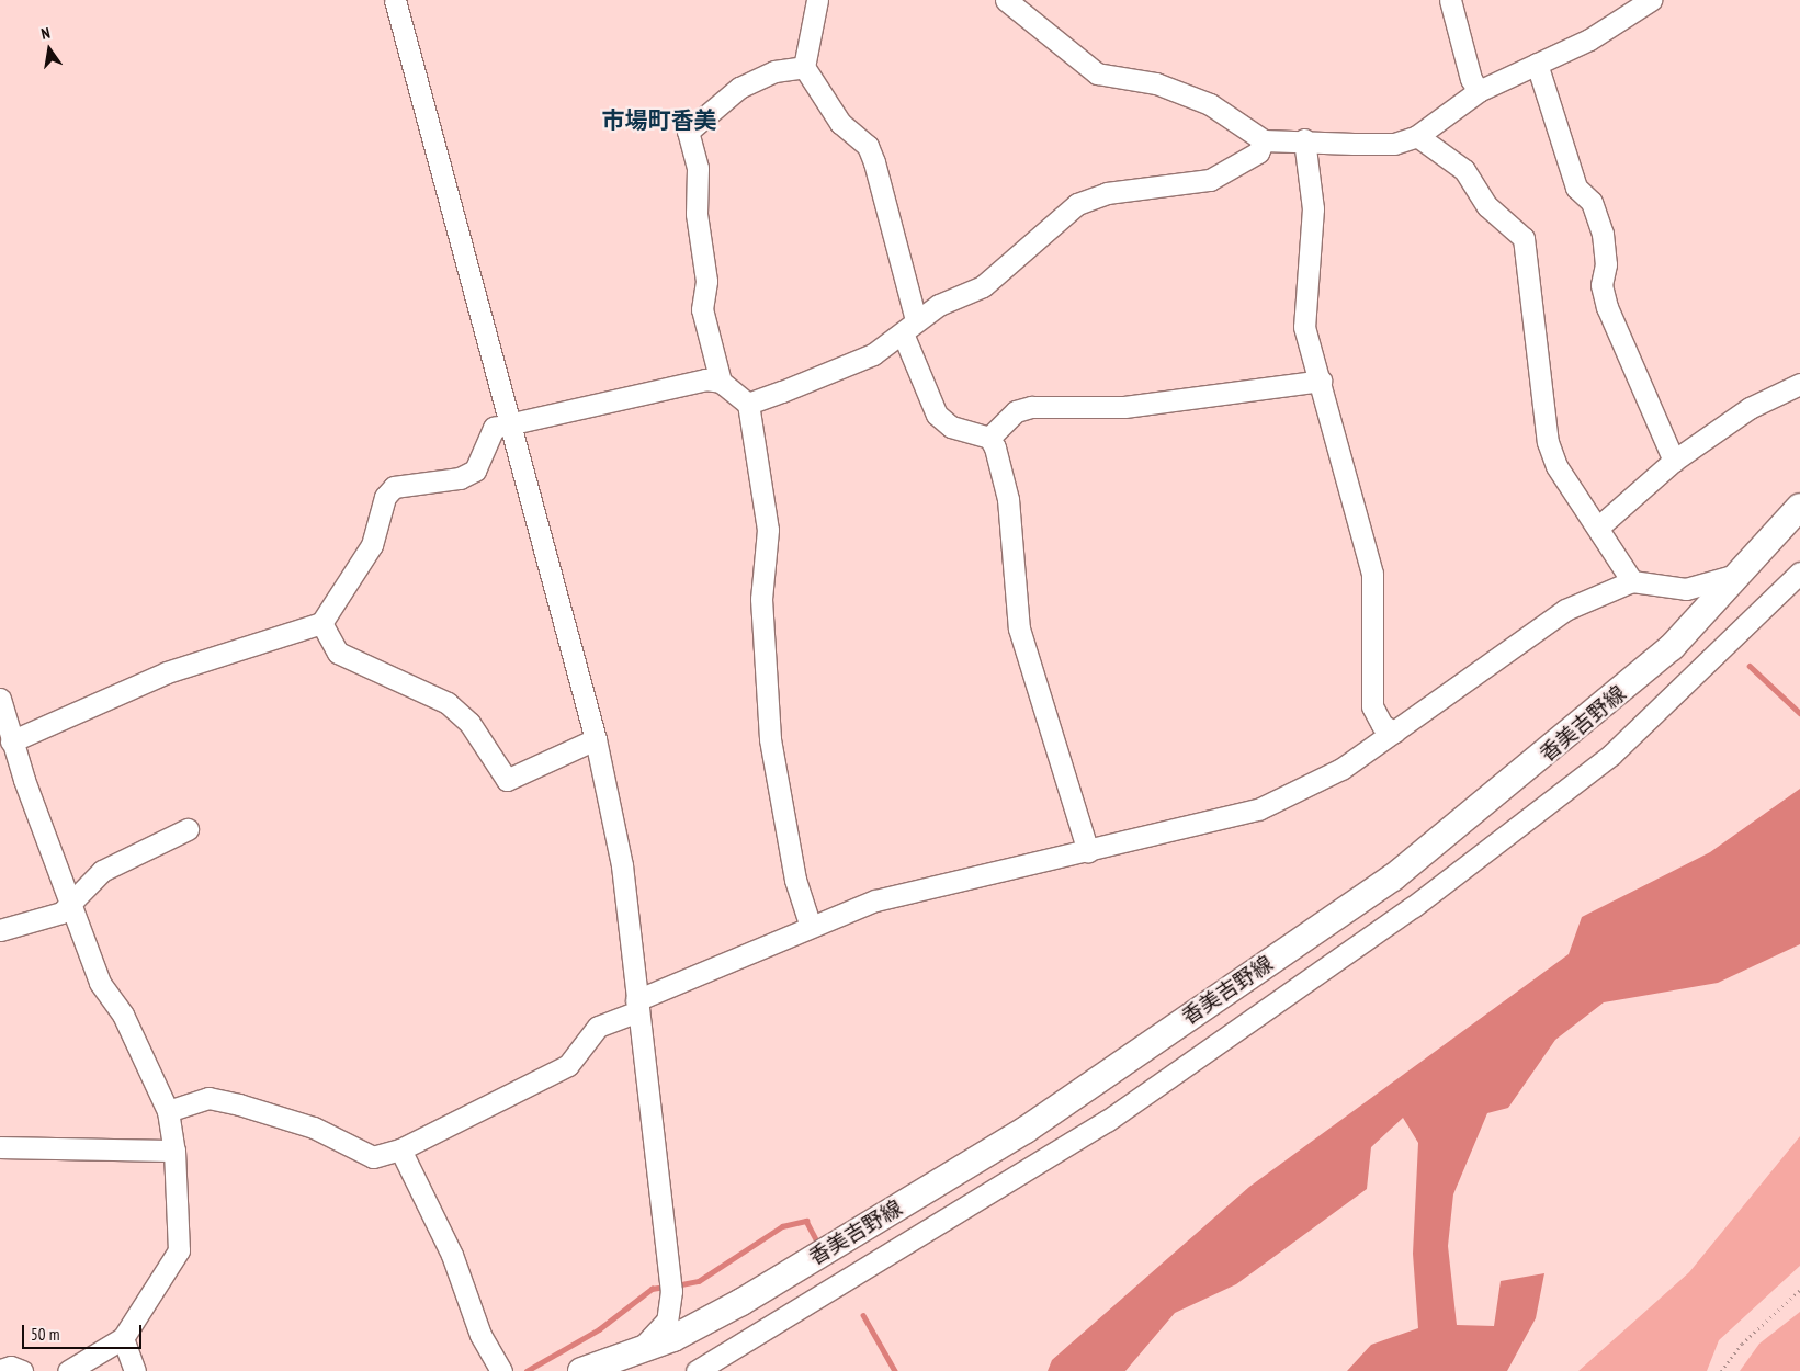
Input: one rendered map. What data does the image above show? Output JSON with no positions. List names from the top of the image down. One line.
{"streets":{"main road":["香美吉野線"]},"districts":["市場町香美"],"scale_bar":"50 m","north":"top"}
